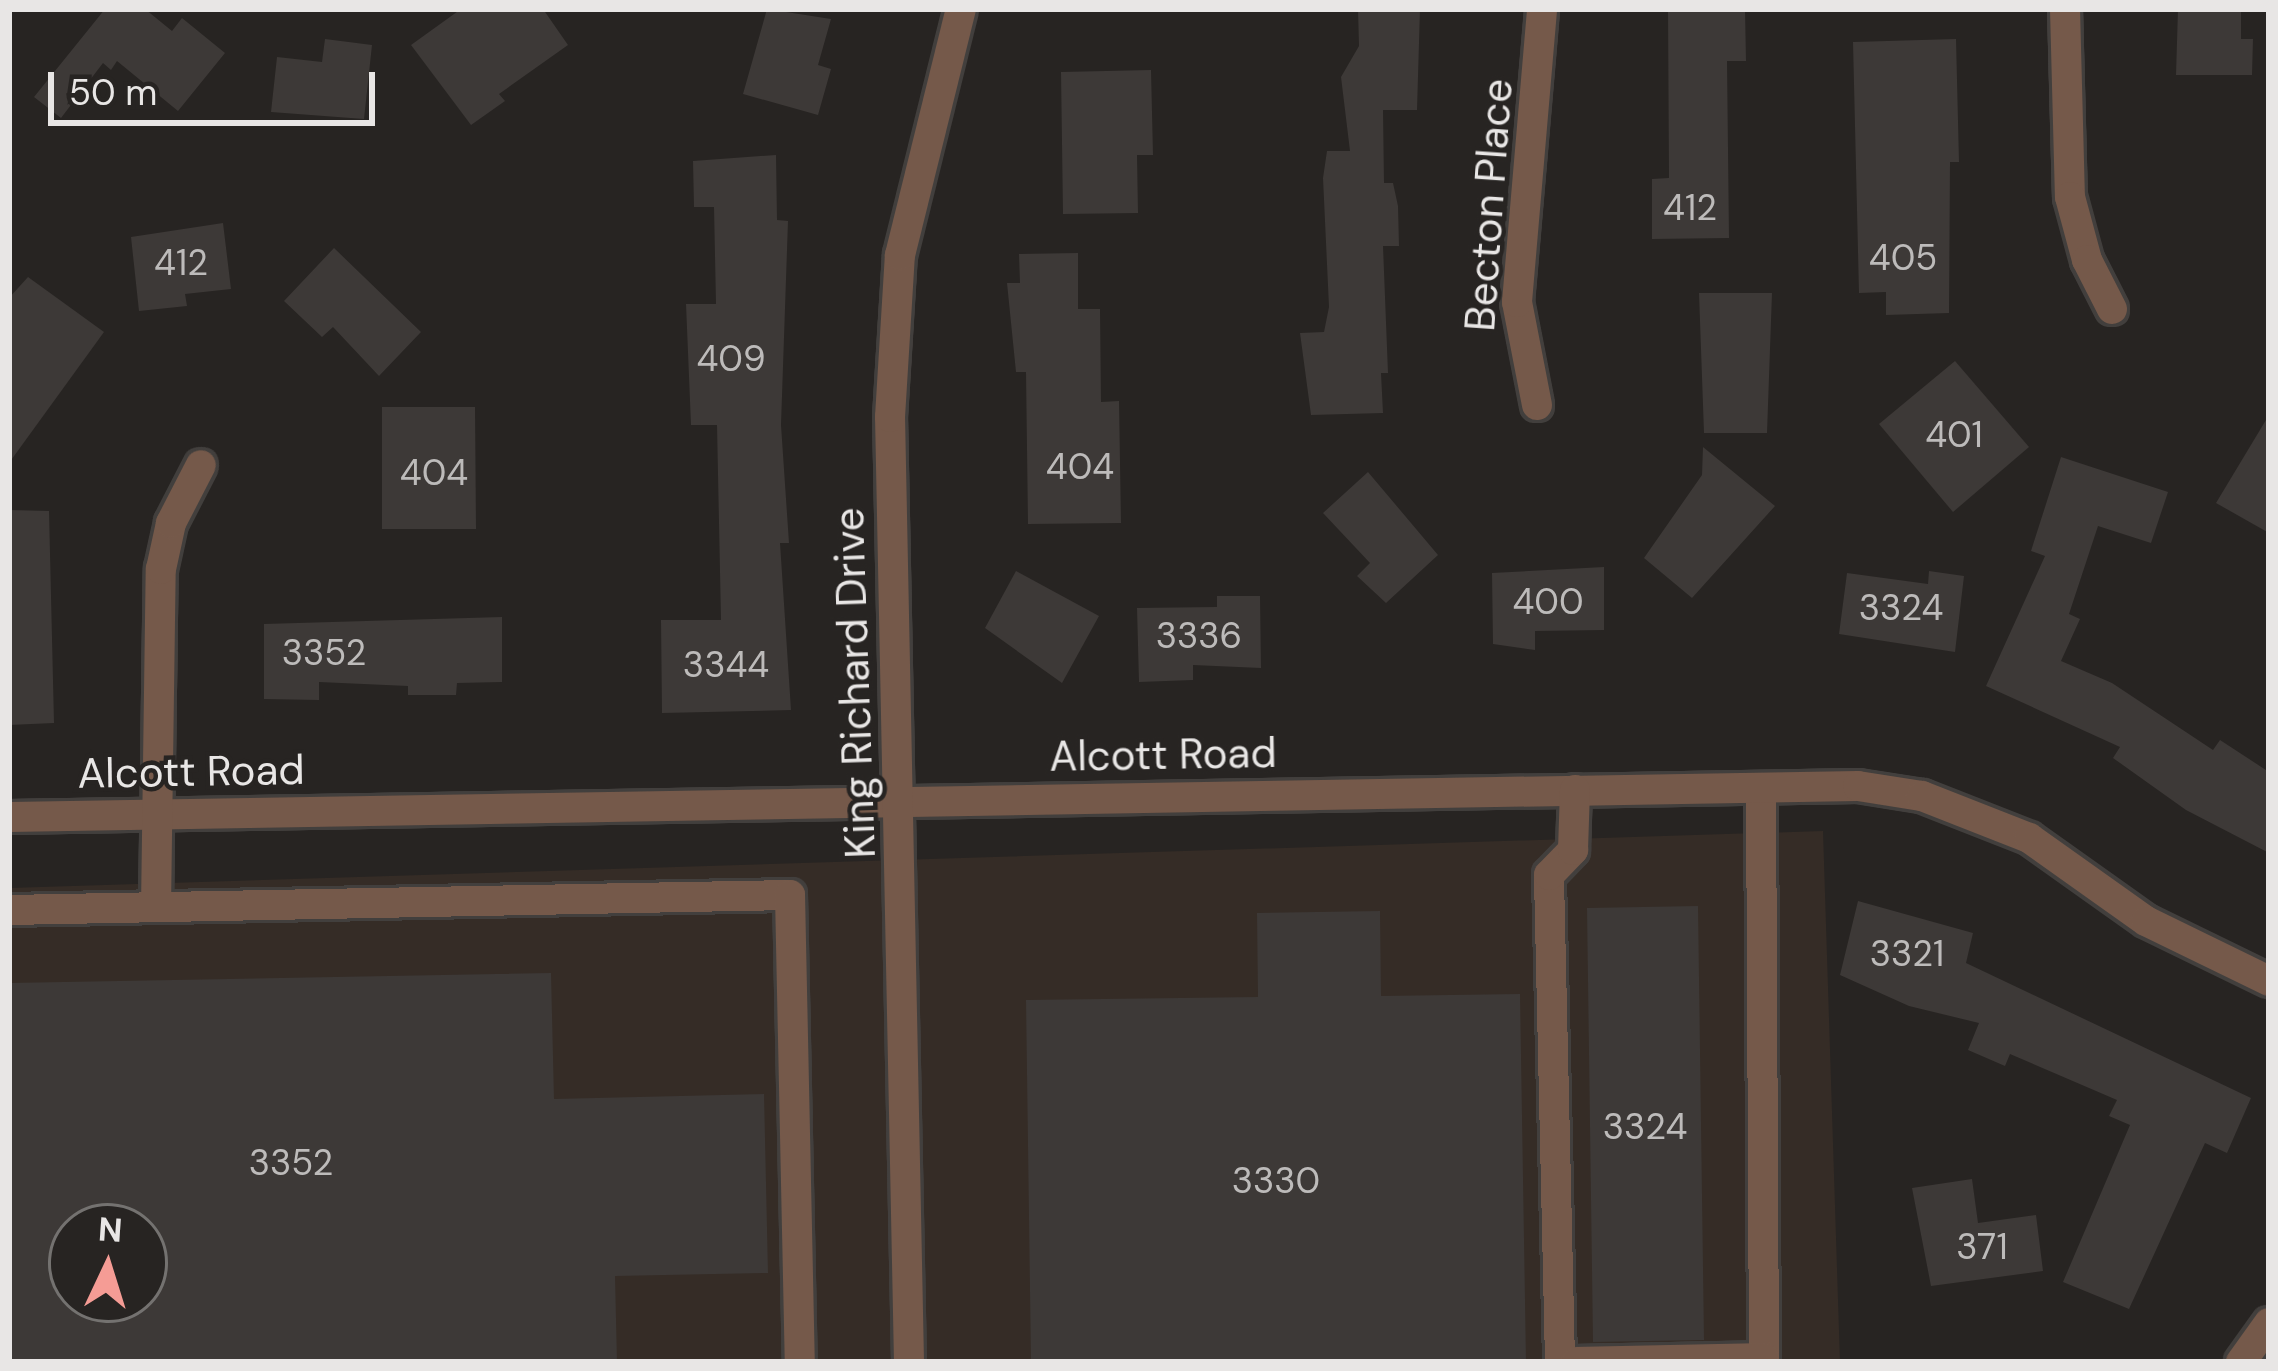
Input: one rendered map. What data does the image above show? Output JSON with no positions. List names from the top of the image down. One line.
{"streets":{"street":["Becton Place","King Richard Drive","Alcott Road"]},"crossings":[["King Richard Drive","Alcott Road"]],"house_numbers":["412","405","412","409","401","404","404","400","3324","3336","3352","3344","3321","3324","3352","3330","371"],"scale_bar":"50 m","north":"top"}
